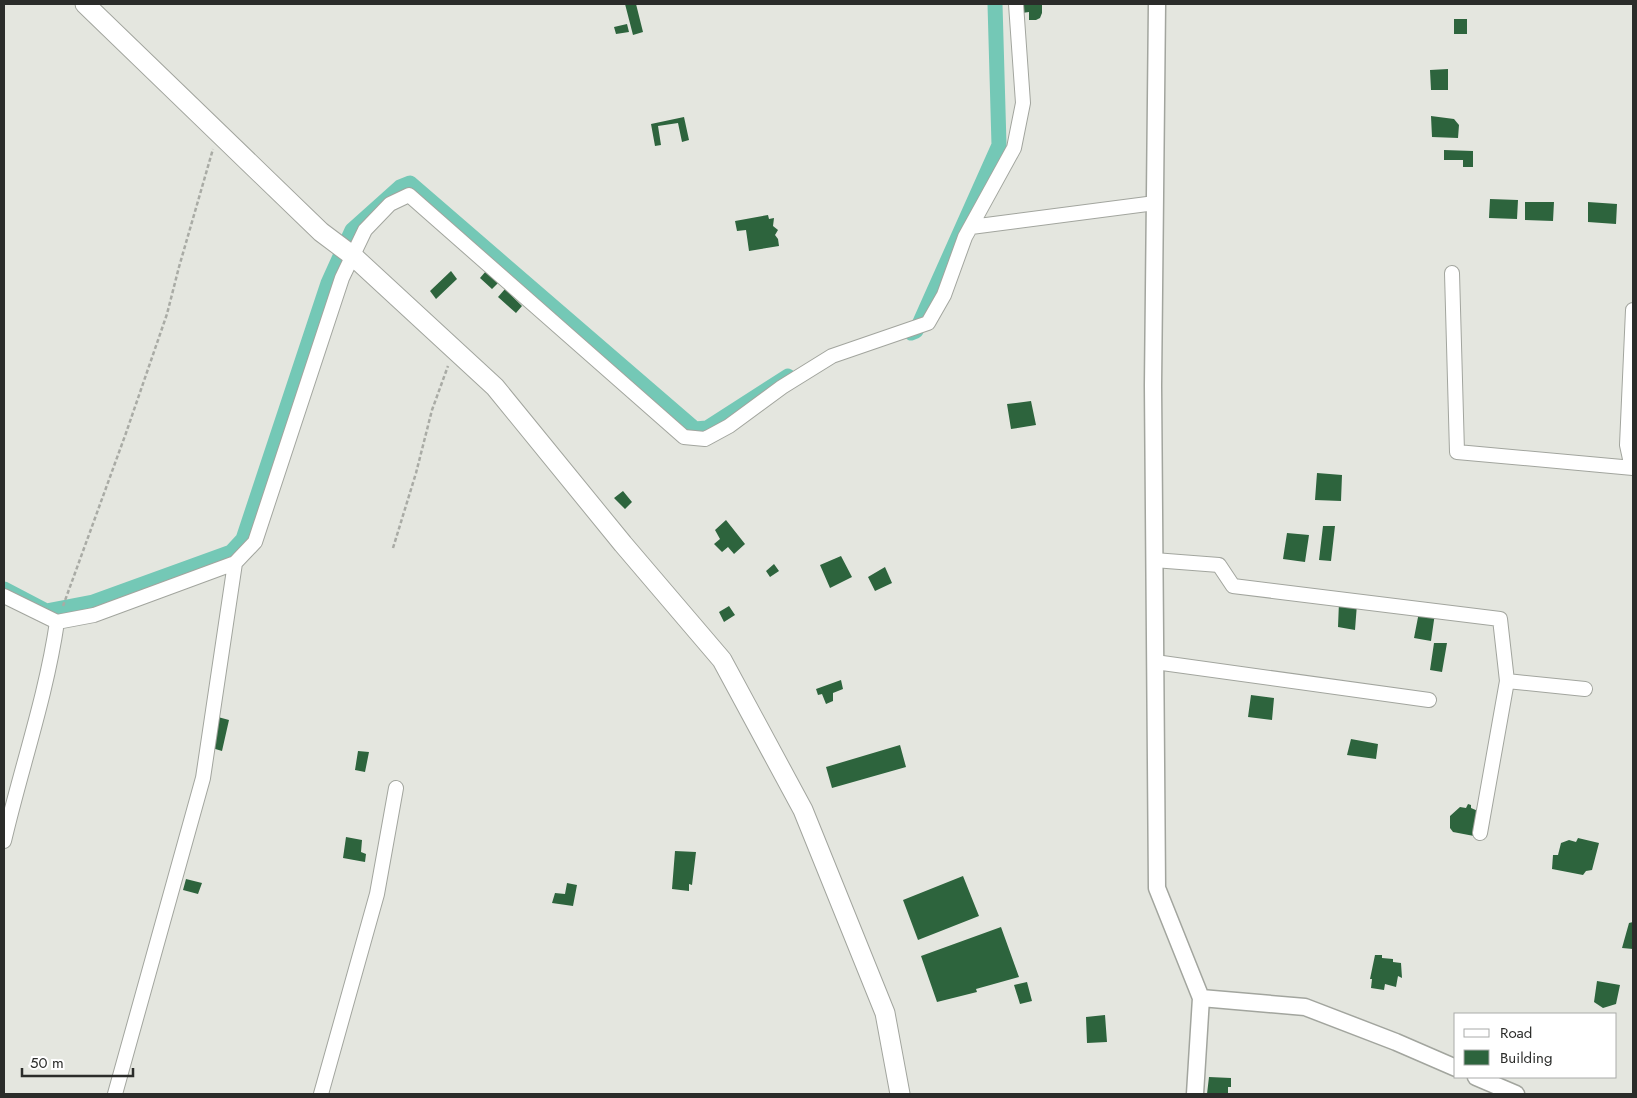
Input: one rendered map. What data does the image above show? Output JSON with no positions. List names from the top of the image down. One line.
{"legend":["Road","Building"],"scale_bar":"50 m"}
